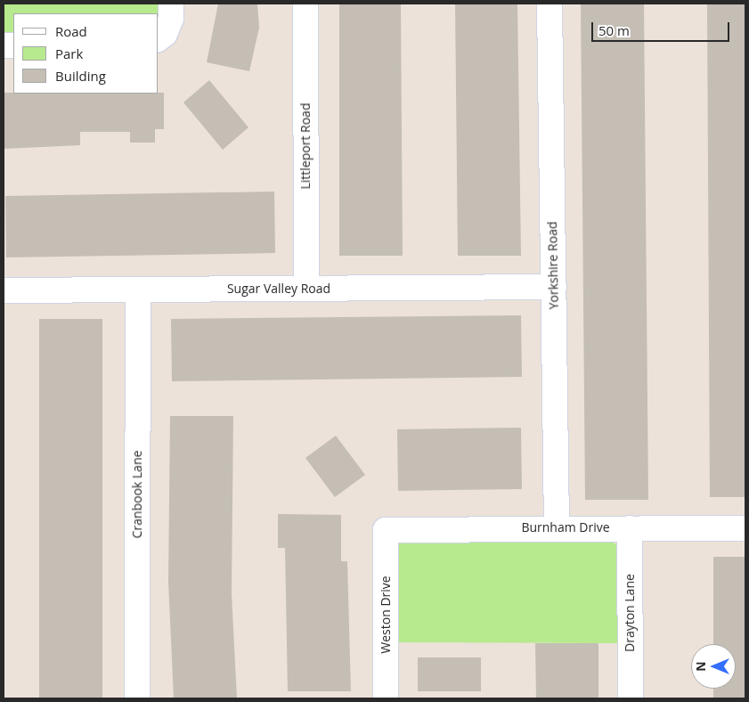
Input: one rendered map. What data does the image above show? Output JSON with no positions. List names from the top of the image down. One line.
{"streets":{"street":["Littleport Road","Yorkshire Road","Sugar Valley Road","Cranbook Lane","Burnham Drive","Drayton Lane","Weston Drive"]},"crossings":[["Littleport Road","Sugar Valley Road"],["Yorkshire Road","Sugar Valley Road"],["Yorkshire Road","Burnham Drive"],["Sugar Valley Road","Cranbook Lane"],["Burnham Drive","Drayton Lane"],["Burnham Drive","Weston Drive"]],"legend":["Road","Park","Building"],"scale_bar":"50 m","north":"left"}
